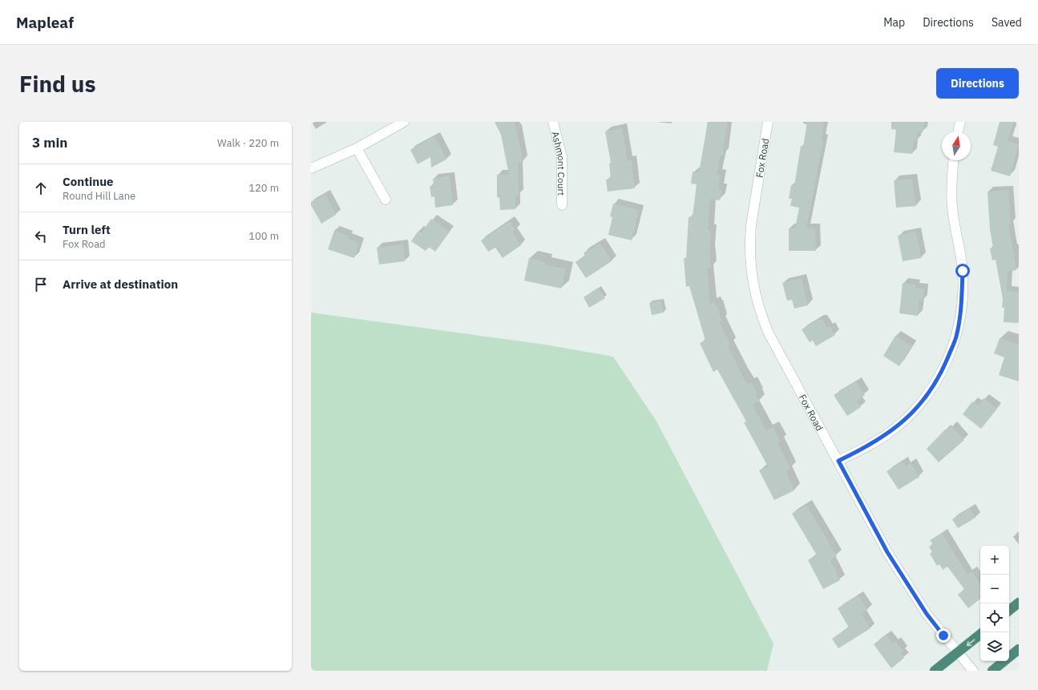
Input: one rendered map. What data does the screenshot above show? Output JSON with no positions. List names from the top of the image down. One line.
{"streets":{"street":["Fox Road","Ashmont Court"]},"north":"top","page":{"header":"Mapleaf","nav":["Map","Directions","Saved"],"buttons":"Directions","title":"Find us","heading":["3 min","Walk · 220 m"],"list":[["Continue","Round Hill Lane","120 m"],["Turn left","Fox Road","100 m"],"Arrive at destination"],"map_buttons":["+","−"]}}
